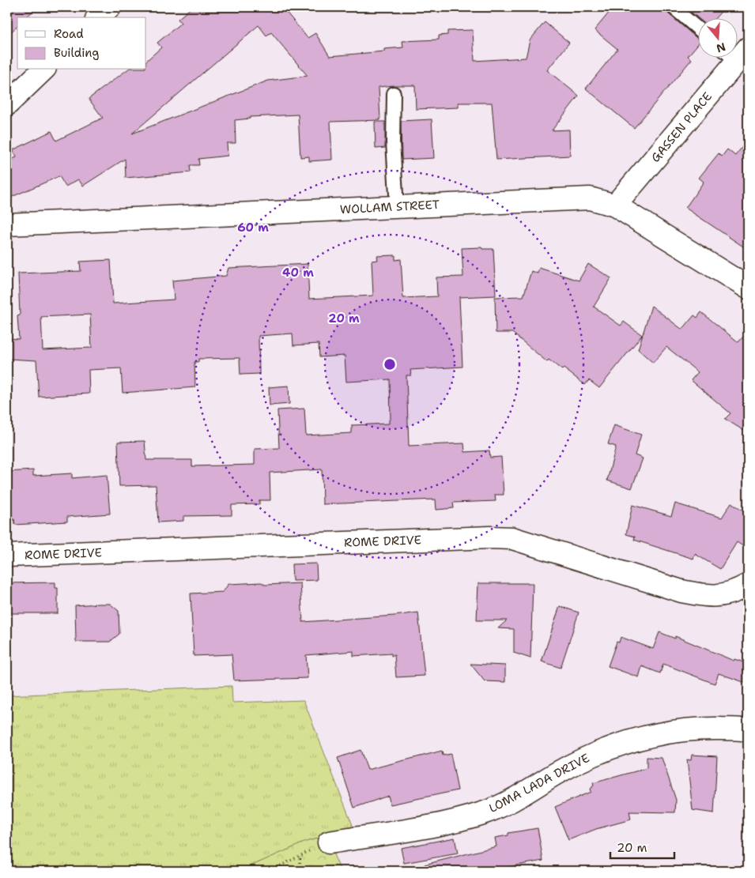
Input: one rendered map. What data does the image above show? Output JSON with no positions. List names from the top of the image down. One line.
{"streets":{"street":["GASSEN PLACE","WOLLAM STREET","ROME DRIVE","LOMA LADA DRIVE"]},"crossings":[["GASSEN PLACE","WOLLAM STREET"]],"legend":["Road","Building"],"scale_bar":"20 m","north":"bottom","rings":["60 m","40 m","20 m"]}
